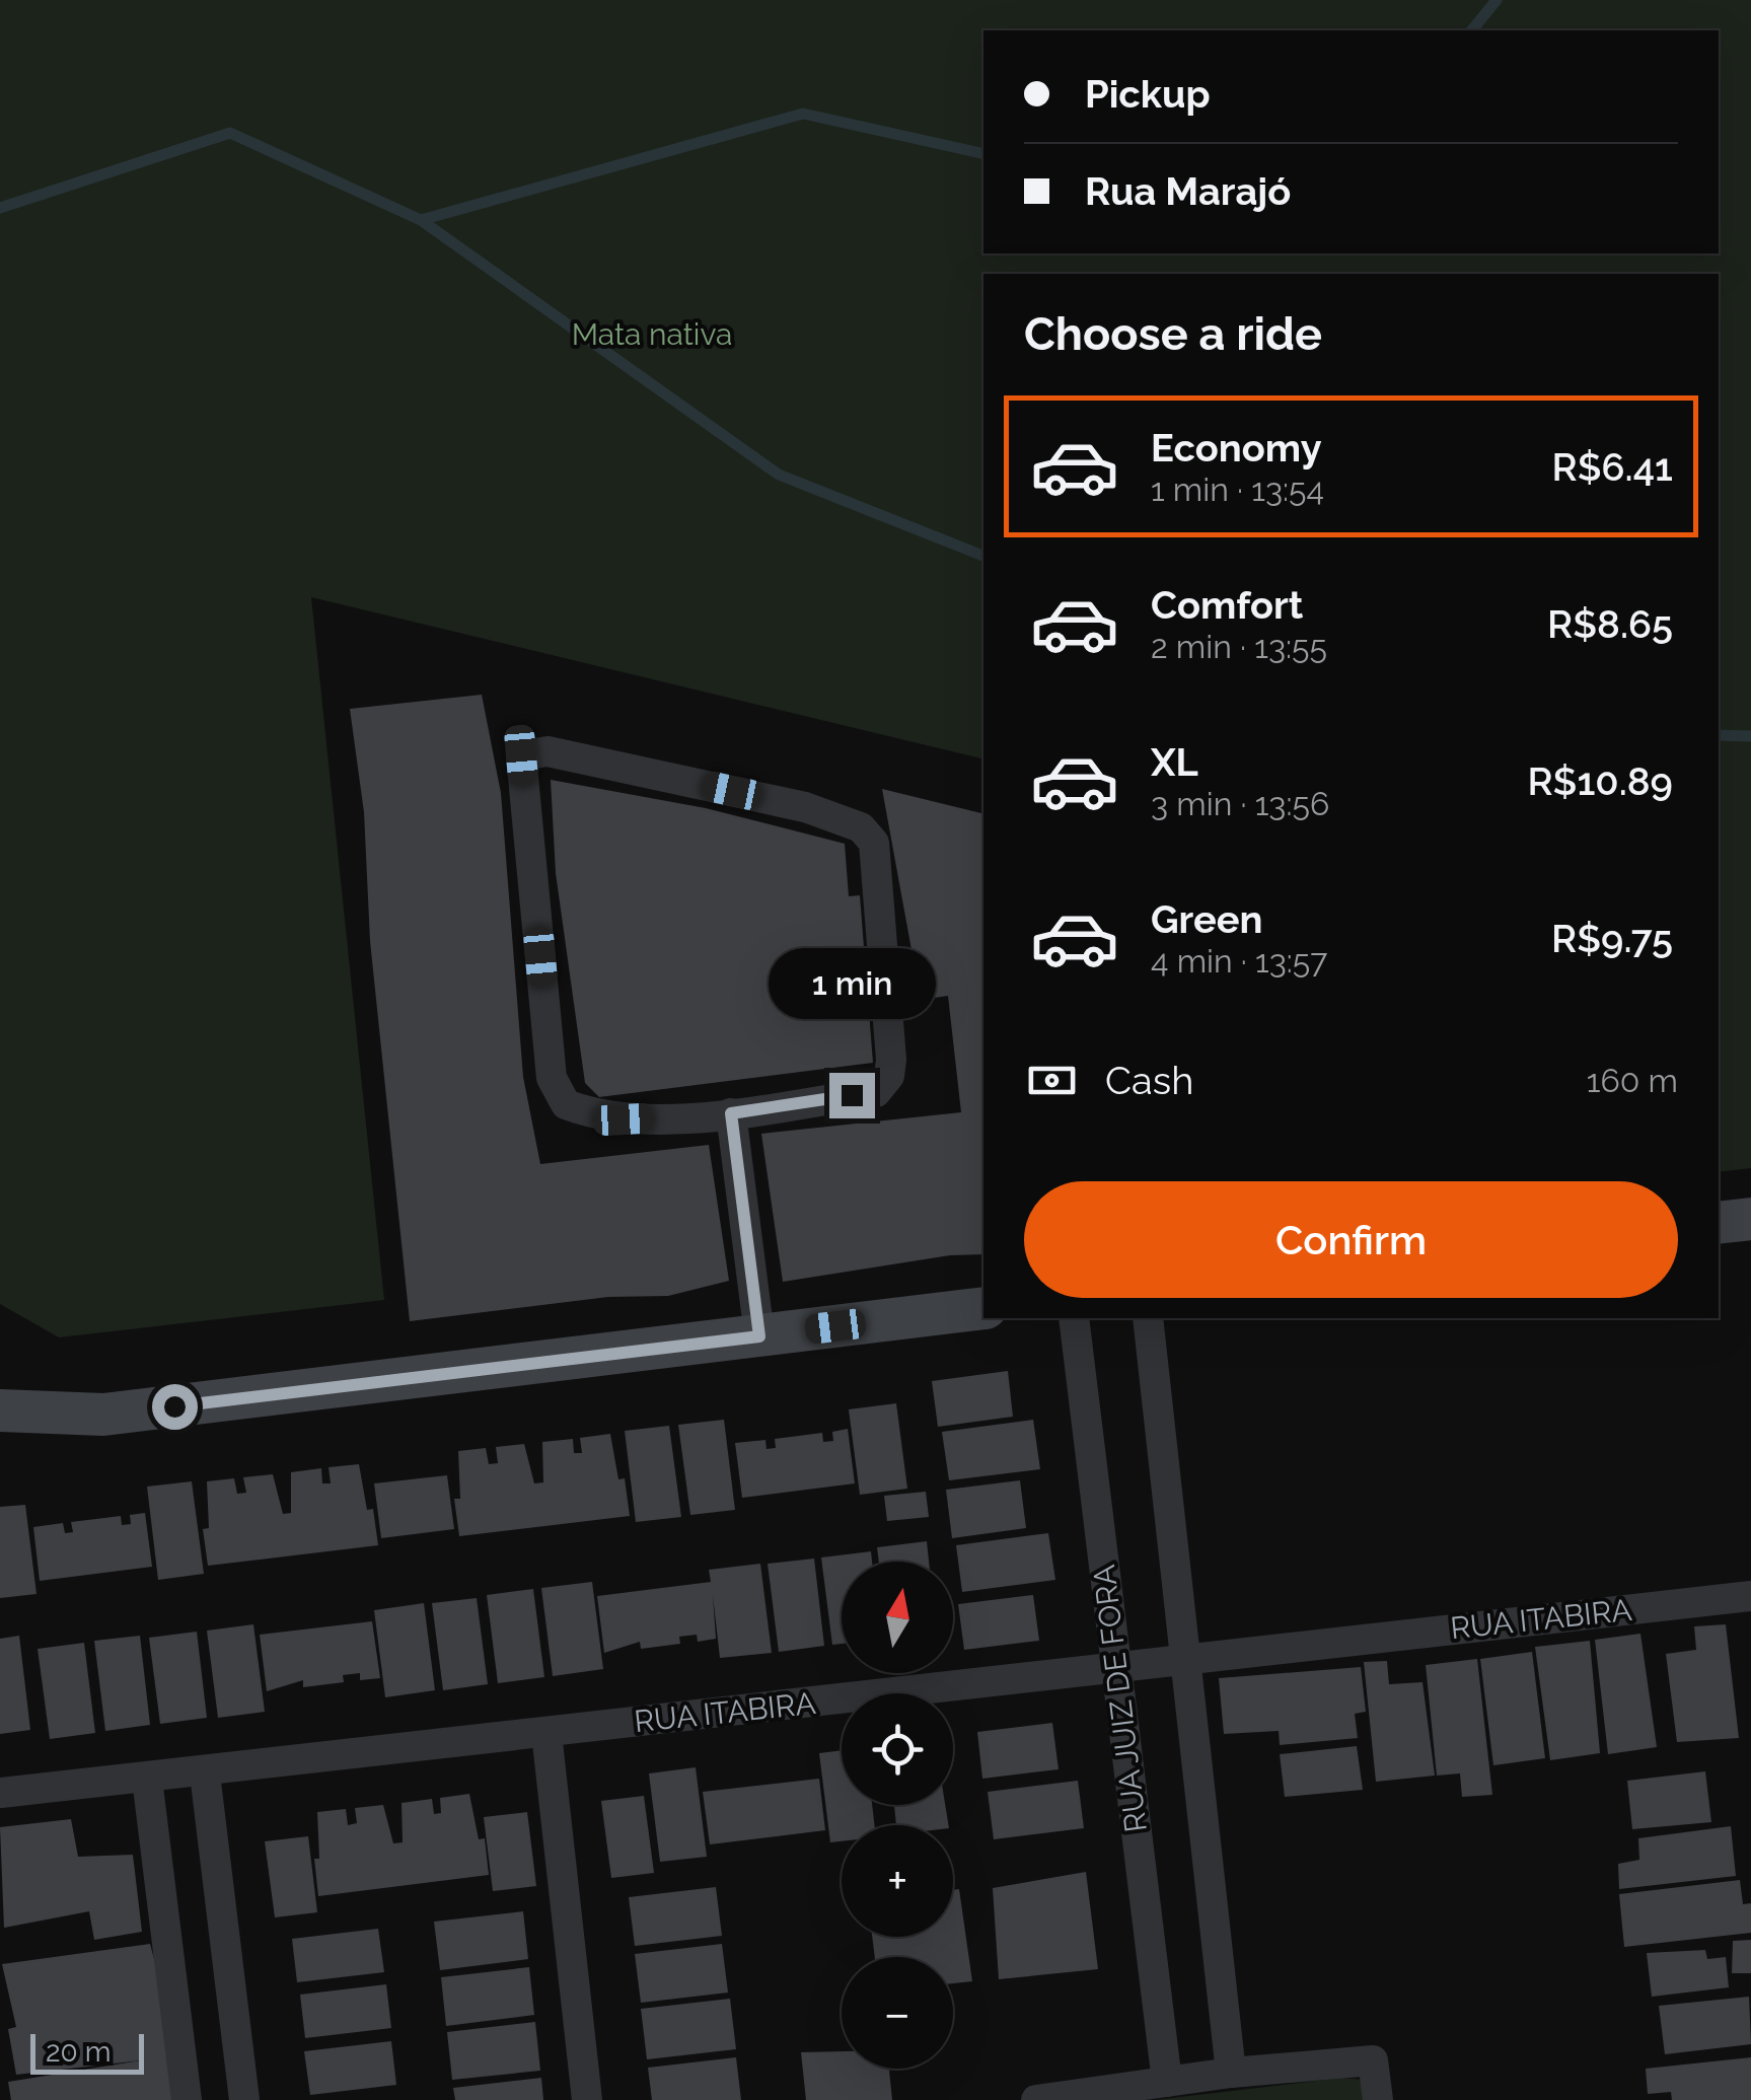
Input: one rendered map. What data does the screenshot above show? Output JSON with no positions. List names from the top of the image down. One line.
{"streets":{"street":["RUA ITABIRA","RUA JUIZ DE FORA"]},"crossings":[["RUA ITABIRA","RUA JUIZ DE FORA"]],"parks":["Mata nativa"],"scale_bar":"20 m","north":"top","page":{"banner":["Pickup","Rua Marajó"],"heading":"Choose a ride","list":[{"name":"Economy","note":"1 min · 13:54","value":"R$6.41"},{"name":"Comfort","note":"2 min · 13:55","value":"R$8.65"},{"name":"XL","note":"3 min · 13:56","value":"R$10.89"},{"name":"Green","note":"4 min · 13:57","value":"R$9.75"}],"bubble":"1 min","pay":["Cash","160 m"],"buttons":"Confirm","map_buttons":["+","−"],"scale":"20 m"}}
